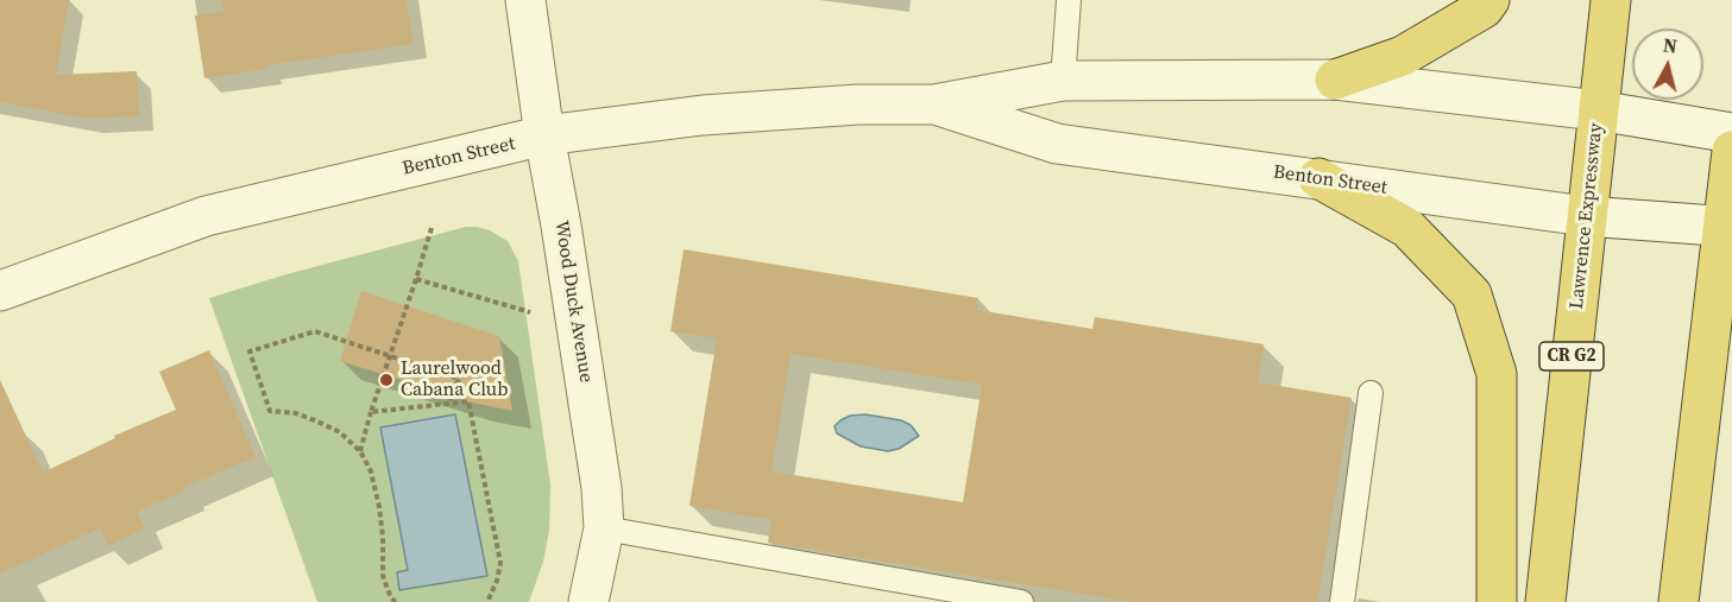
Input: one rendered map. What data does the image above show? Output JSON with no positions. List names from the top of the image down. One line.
{"streets":{"highway":["Lawrence Expressway","CR G2"],"street":["Benton Street","Wood Duck Avenue"]},"crossings":[["Benton Street","Lawrence Expressway"],["Benton Street","Wood Duck Avenue"]],"places":["Laurelwood Cabana Club"],"north":"top"}
